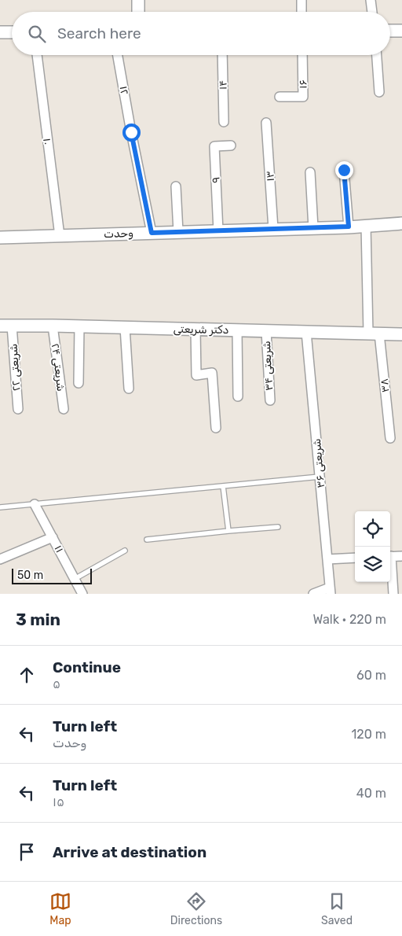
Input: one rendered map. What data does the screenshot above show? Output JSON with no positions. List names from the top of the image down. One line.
{"streets":{"street":["۱۶","۱۴","۱۲","۱۰","۱۳","۹","وحدت","دکتر شریعتی","شریعتی ۳۴","شریعتی ۲۲","شریعتی ۲۴","۳۸","شریعتی ۳۶","۱۱"]},"crossings":[["۱۲","وحدت"],["۱۰","وحدت"],["۱۳","وحدت"],["۹","وحدت"],["وحدت","۳۸"],["دکتر شریعتی","شریعتی ۳۴"],["دکتر شریعتی","شریعتی ۲۲"],["دکتر شریعتی","شریعتی ۲۴"],["دکتر شریعتی","۳۸"],["دکتر شریعتی","شریعتی ۳۶"]],"scale_bar":"50 m","page":{"search":"Search here","scale":"50 m","heading":["3 min","Walk · 220 m"],"list":[["Continue","۵","60 m"],["Turn left","وحدت","120 m"],["Turn left","۱۵","40 m"],"Arrive at destination"],"nav":["Map","Directions","Saved"]}}
